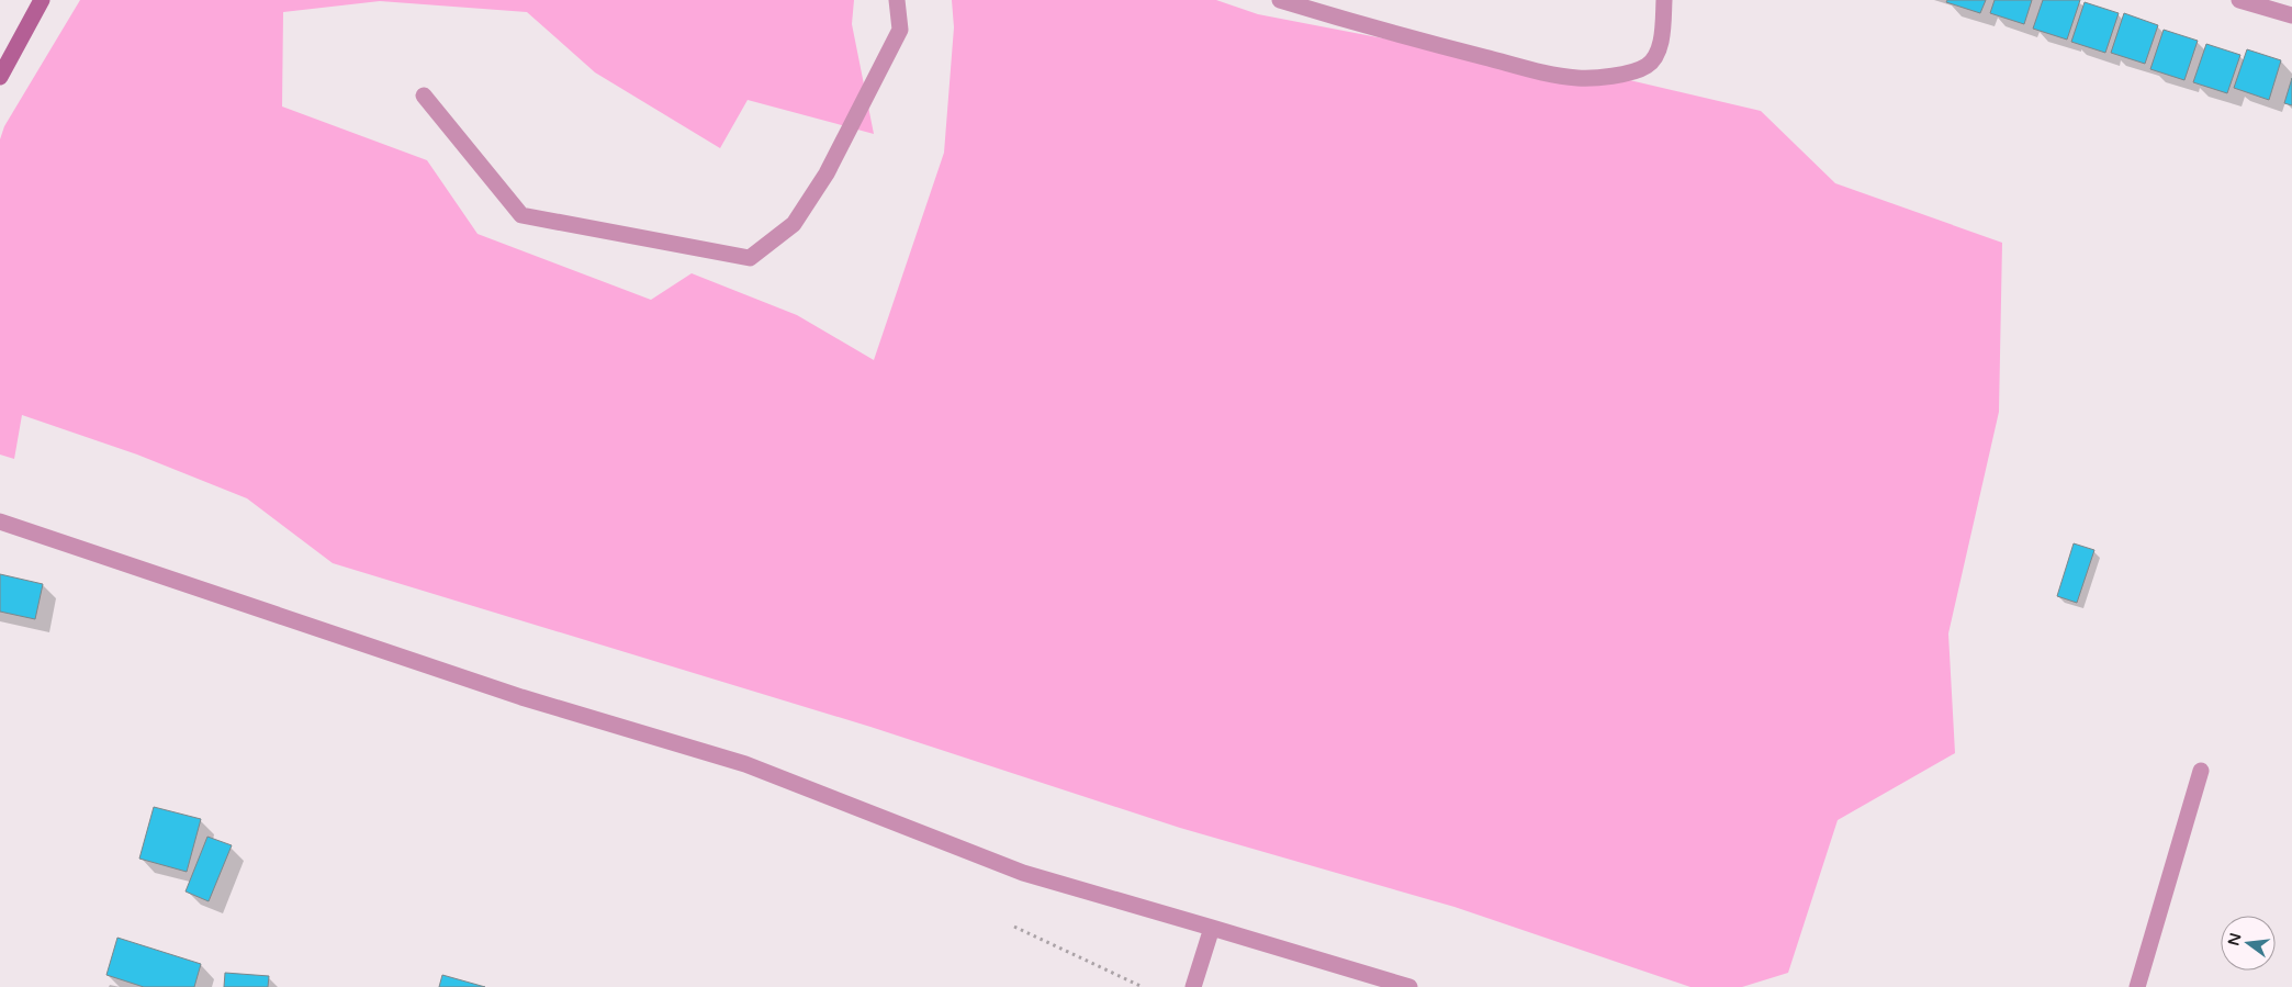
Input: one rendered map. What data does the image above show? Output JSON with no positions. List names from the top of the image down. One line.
{"north":"left"}
